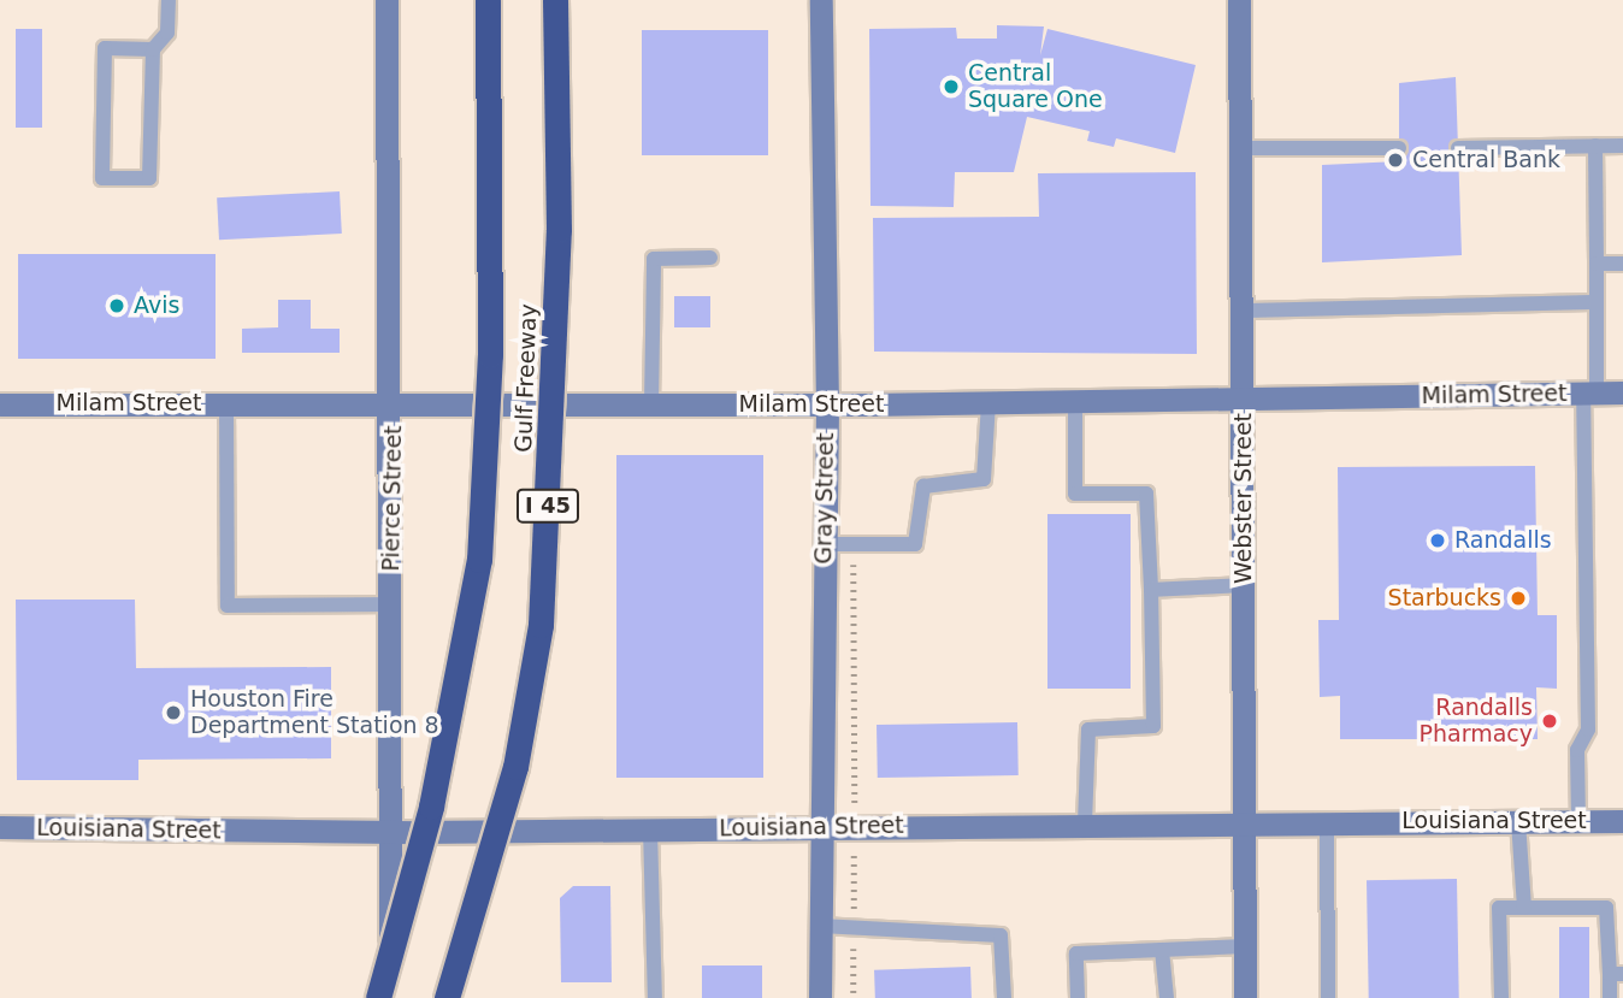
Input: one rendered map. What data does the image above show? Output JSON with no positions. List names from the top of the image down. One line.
{"streets":{"highway":["Gulf Freeway","I 45"],"main road":["Milam Street","Pierce Street","Gray Street","Webster Street","Louisiana Street"]},"crossings":[["Milam Street","Pierce Street"],["Milam Street","Gray Street"],["Milam Street","Webster Street"],["Pierce Street","Louisiana Street"],["Gray Street","Louisiana Street"],["Webster Street","Louisiana Street"]],"places":["Central Square One","Central Bank","Avis","Randalls","Starbucks","Houston Fire Department Station 8","Randalls Pharmacy"]}
